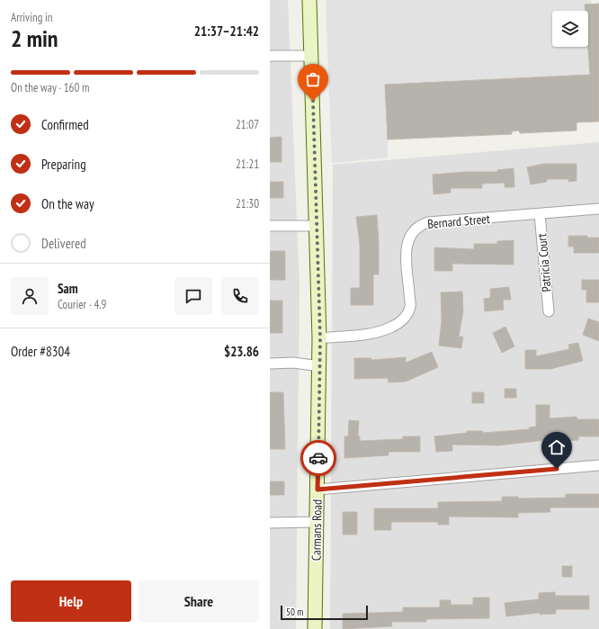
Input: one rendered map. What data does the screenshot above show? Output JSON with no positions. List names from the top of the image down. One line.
{"streets":{"street":["Bernard Street","Patricia Court","Carmans Road"]},"crossings":[["Bernard Street","Patricia Court"],["Bernard Street","Carmans Road"]],"scale_bar":"50 m","page":{"heading":["2 min","Arriving in","21:37–21:42"],"panel":["Sam","Courier · 4.9","Order #8304","$23.86"],"bar":"On the way · 160 m","list":[["Confirmed","21:07"],["Preparing","21:21"],["On the way","21:30"],"Delivered"],"buttons":["Help","Share"],"scale":"50 m"}}
